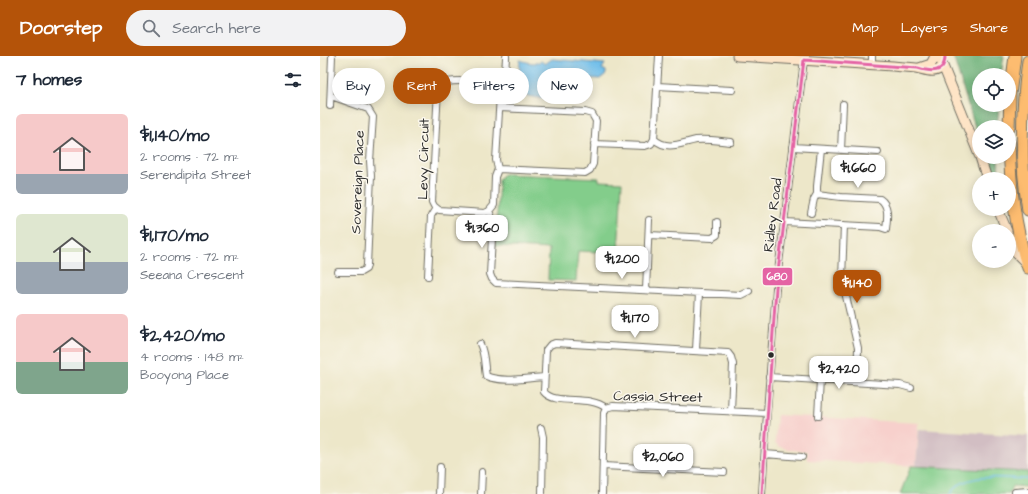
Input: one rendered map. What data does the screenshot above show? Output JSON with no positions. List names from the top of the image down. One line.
{"streets":{"street":["Levy Circuit","Sovereign Place","Ridley Road","Cassia Street"]},"crossings":[["Ridley Road","Cassia Street"]],"lines":["transit line 680"],"page":{"header":"Doorstep","search":"Search here","nav":["Map","Layers","Share"],"heading":"7 homes","map_buttons":["+","−"],"chip":["Buy","Rent","Filters","New"],"list":[{"name":"$1,140/mo","note":"2 rooms · 72 m² · Serendipita Street"},{"name":"$1,170/mo","note":"2 rooms · 72 m² · Seeana Crescent"},{"name":"$2,420/mo","note":"4 rooms · 148 m² · Booyong Place"}],"price":["$1,660","$1,360","$1,200","$1,140","$1,170","$2,420","$2,060"]}}
